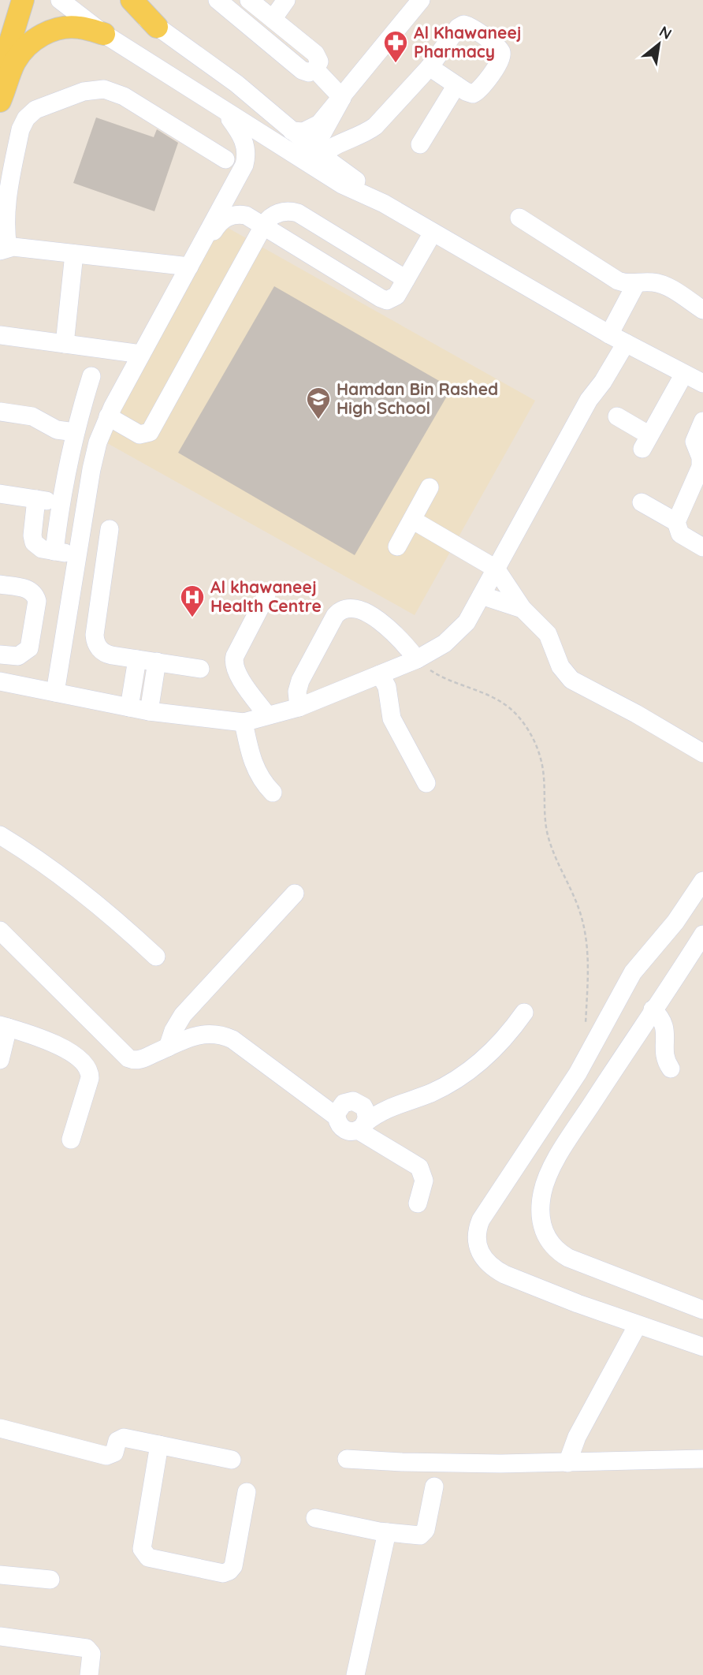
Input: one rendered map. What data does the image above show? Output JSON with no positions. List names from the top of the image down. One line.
{"places":{"pharmacy":["Al Khawaneej Pharmacy"],"school or university":["Hamdan Bin Rashed High School"],"hospital":["Al khawaneej Health Centre"]},"north":"top right"}
